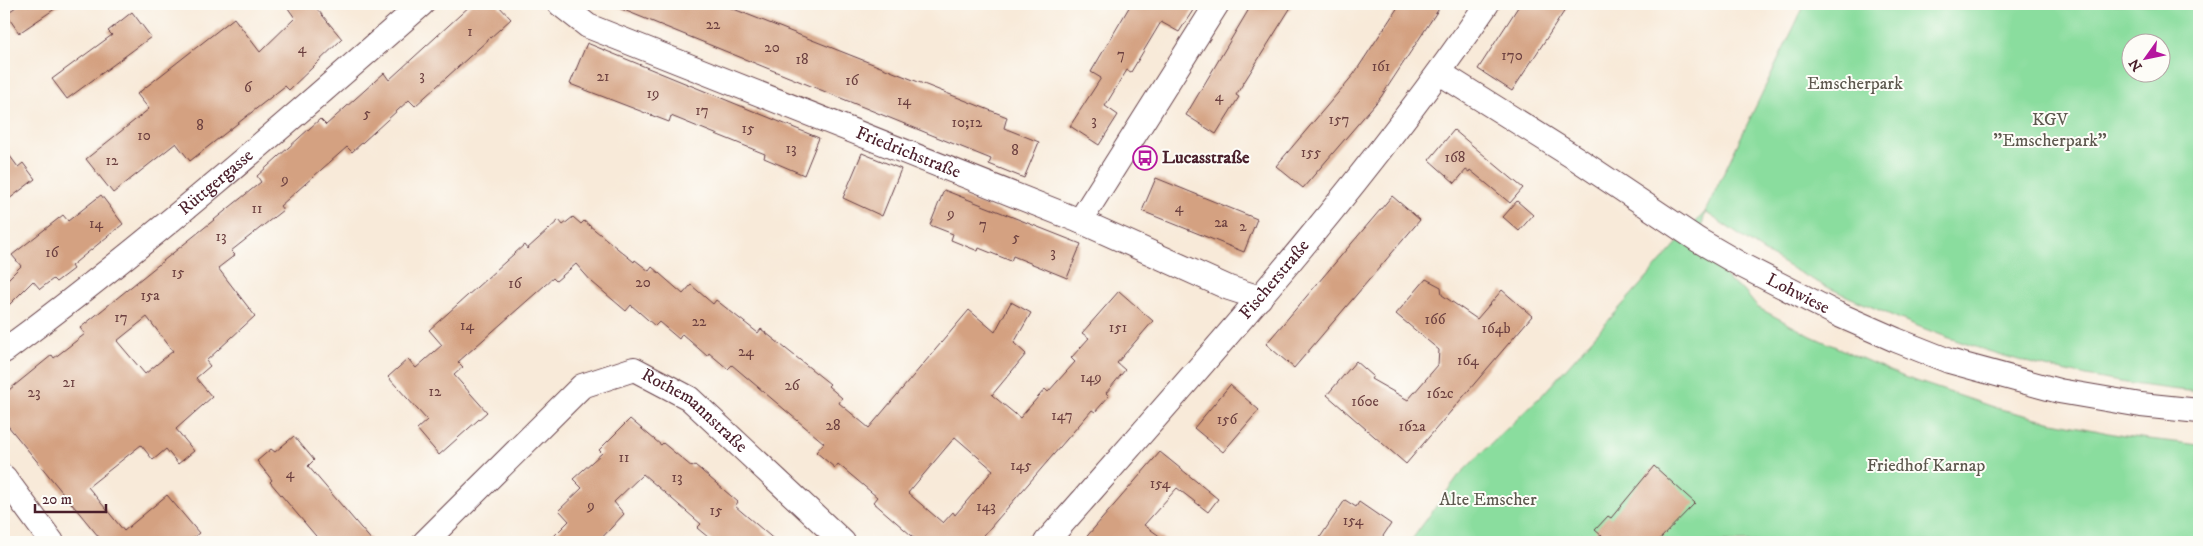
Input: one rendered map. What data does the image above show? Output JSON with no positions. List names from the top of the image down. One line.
{"streets":{"street":["Friedrichstraße","Rüttgergasse","Fischerstraße","Lohwiese","Rothemannstraße"]},"crossings":[["Friedrichstraße","Fischerstraße"],["Fischerstraße","Lohwiese"]],"parks":["Emscherpark","KGV \"Emscherpark\"","Friedhof Karnap","Alte Emscher"],"places":{"bus stop":["Lucasstraße"]},"house_numbers":["22","1","20","4","7","170","18","161","3","21","16","6","19","4","14","17","5","157","3","10;12","8","15","10","13","8","155","168","12","9","4","11","9","2a","14","7","2","13","5","16","3","15","20","16","15a","17","166","22","14","151","164b","24","164","149","21","26","12","23","162c","160e","147","156","28","162a","11","145","4","13","154","9","143","15","154"],"scale_bar":"20 m","north":"bottom left"}
